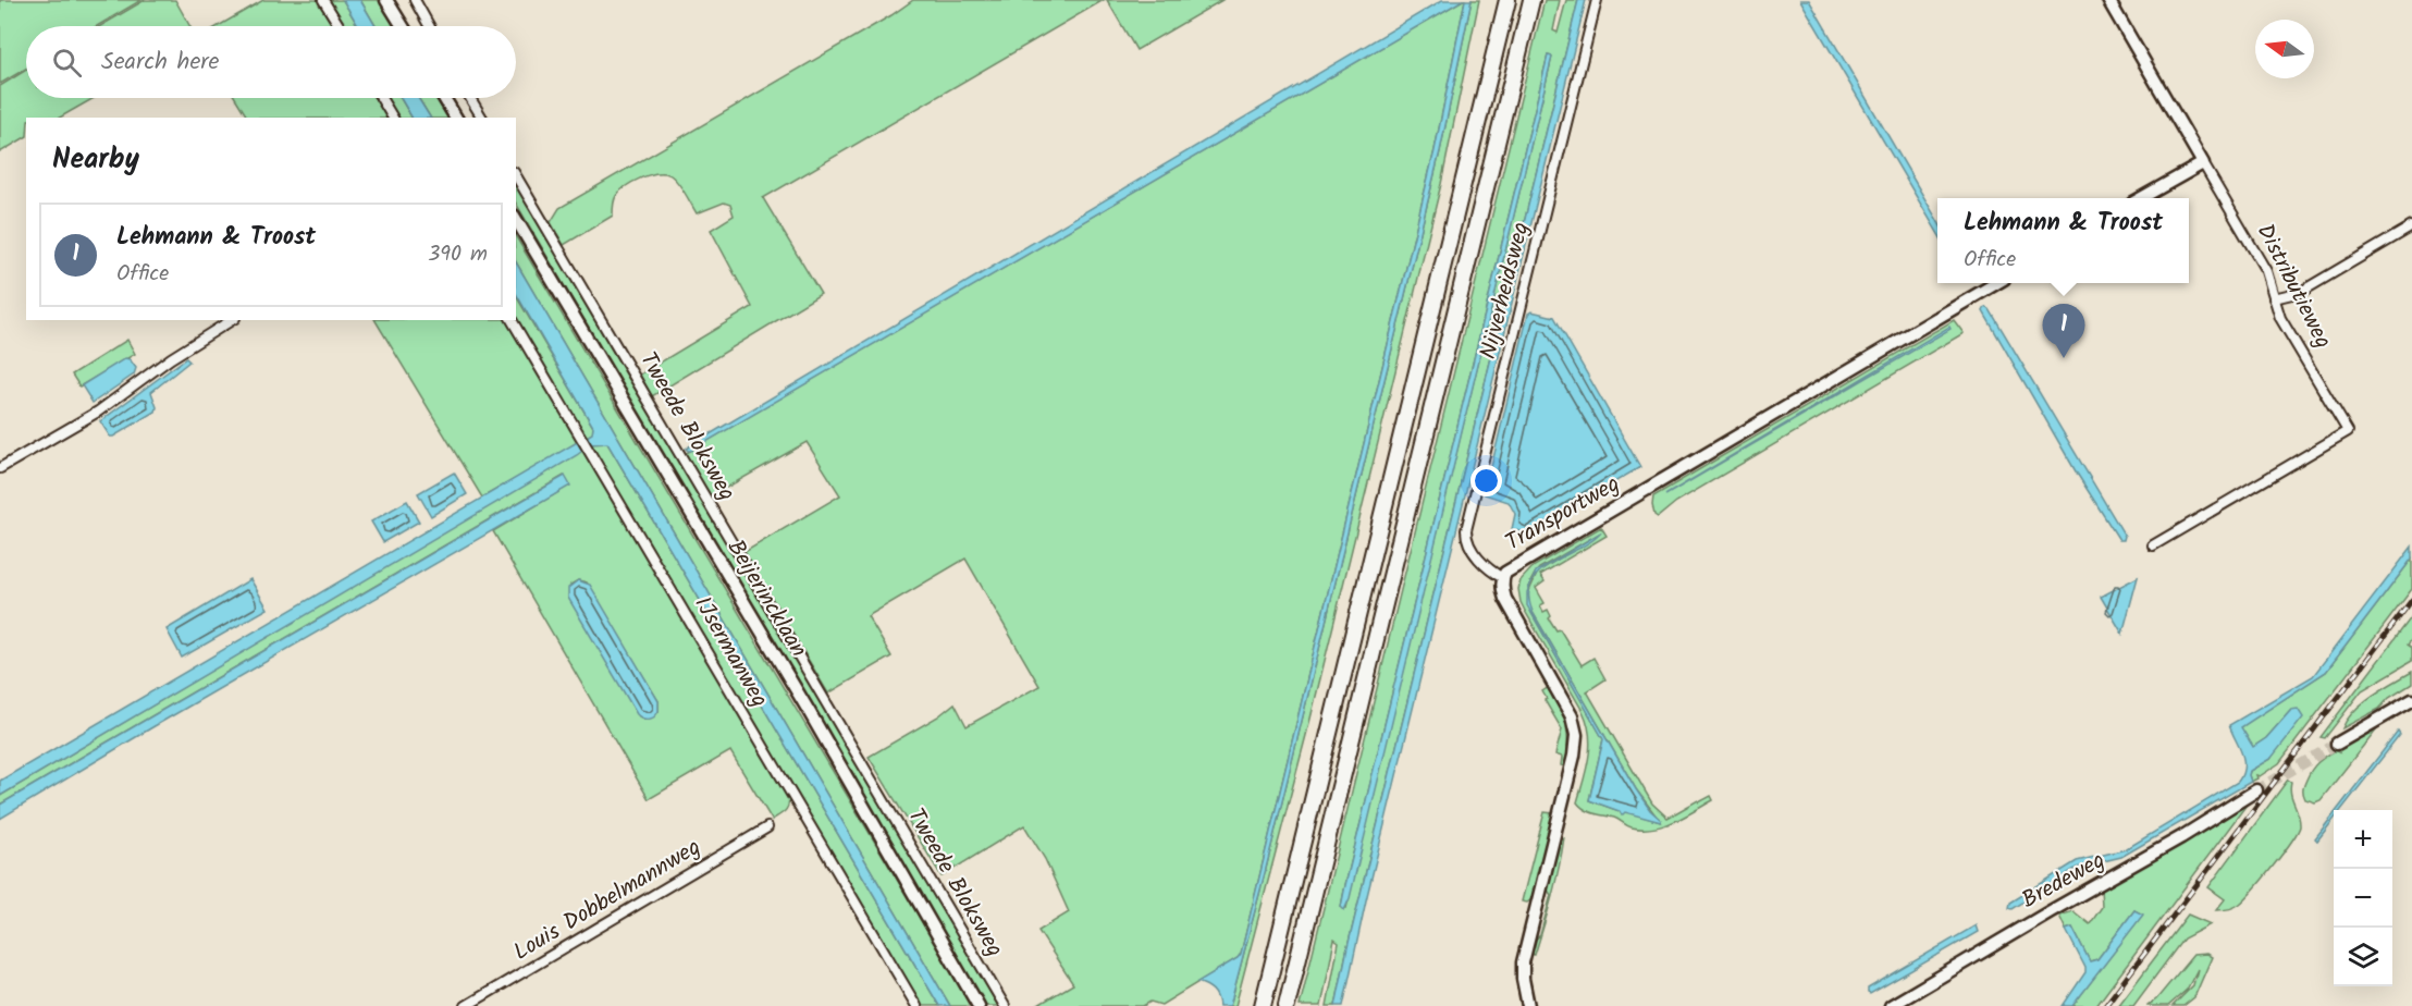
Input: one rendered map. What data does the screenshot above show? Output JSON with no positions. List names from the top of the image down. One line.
{"streets":{"street":["Distributieweg","Nijverheidsweg","Tweede Bloksweg","Transportweg","Beijerincklaan","IJsermanweg","Bredeweg","Louis Dobbelmannweg"]},"crossings":[["Nijverheidsweg","Transportweg"]],"north":"left","page":{"search":"Search here","heading":"Nearby","popup":["Lehmann & Troost","Office"],"list":[{"mark":"1","name":"Lehmann & Troost","note":"Office","value":"390 m"}],"pins":"1","map_buttons":["+","−"]}}
